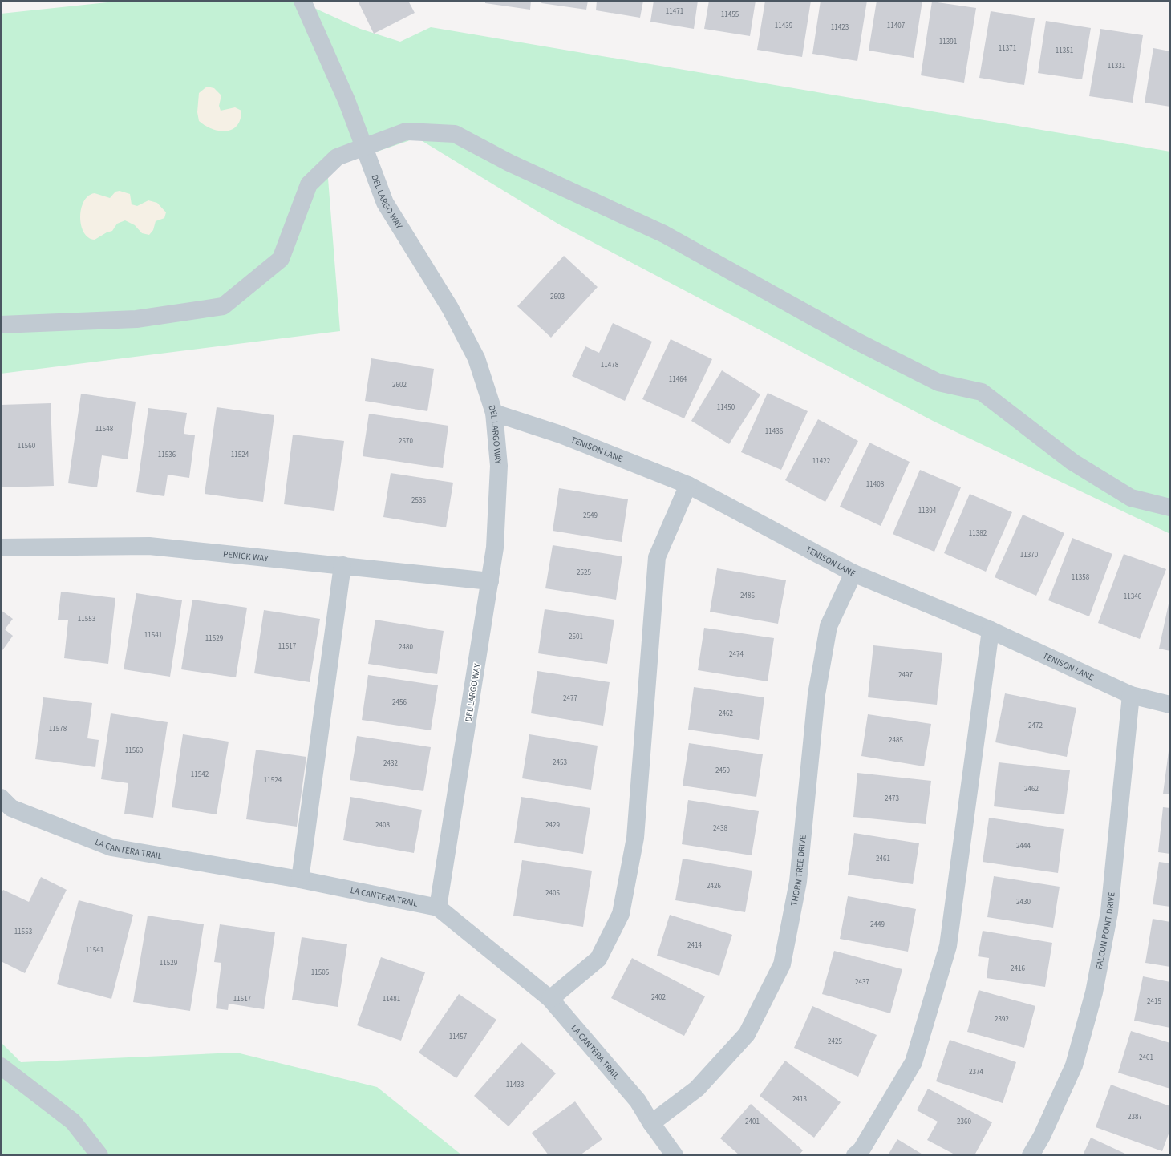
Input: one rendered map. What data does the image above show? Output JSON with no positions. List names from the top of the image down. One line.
{"streets":{"street":["DEL LARGO WAY","TENISON LANE","PENICK WAY","LA CANTERA TRAIL","THORN TREE DRIVE","FALCON POINT DRIVE"]},"crossings":[["DEL LARGO WAY","TENISON LANE"],["DEL LARGO WAY","PENICK WAY"],["DEL LARGO WAY","LA CANTERA TRAIL"],["TENISON LANE","THORN TREE DRIVE"],["TENISON LANE","FALCON POINT DRIVE"],["LA CANTERA TRAIL","THORN TREE DRIVE"]],"house_numbers":["11471","11455","11439","11407","11423","11391","11371","11351","11331","2603","11478","11464","2602","11450","11548","11436","2570","11560","11536","11524","11422","11408","2536","11394","2549","11382","11370","2525","11358","2486","11346","11553","11541","2501","11529","11517","2480","2474","2497","2477","2456","2462","2472","11578","2485","11560","2453","2432","2450","11542","11524","2462","2473","2408","2429","2438","2444","2461","2426","2405","2430","2449","11553","2414","11541","11529","2416","11505","2437","2402","11517","11481","2415","2392","11457","2425","2401","2374","11433","2413","2387","2401","2360"]}
